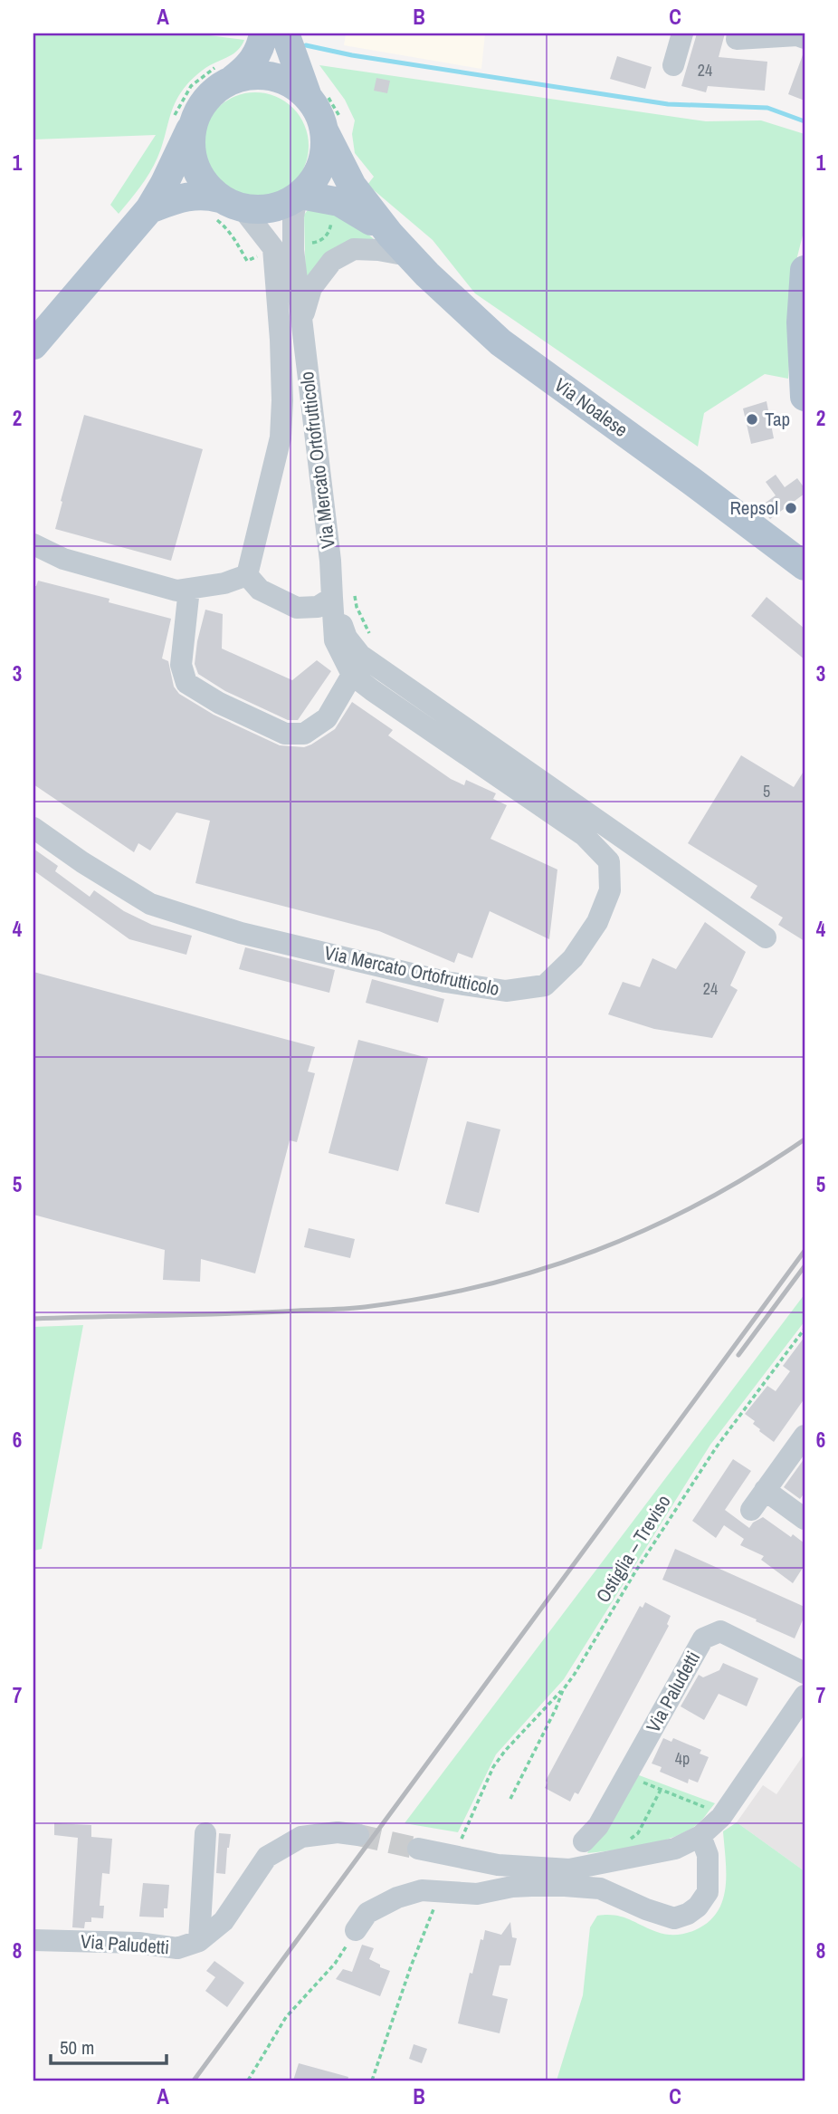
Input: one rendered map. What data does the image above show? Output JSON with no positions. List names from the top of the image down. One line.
{"streets":{"main road":["Via Noalese"],"street":["Via Mercato Ortofrutticolo","Via Paludetti"],"path":["Ostiglia – Treviso"]},"crossings":[["Via Noalese","Via Mercato Ortofrutticolo"]],"places":["Tap","Repsol"],"house_numbers":["24","5","24","4p"],"scale_bar":"50 m","grid":{"columns":["A","B","C"],"rows":["1","2","3","4","5","6","7","8"]}}
